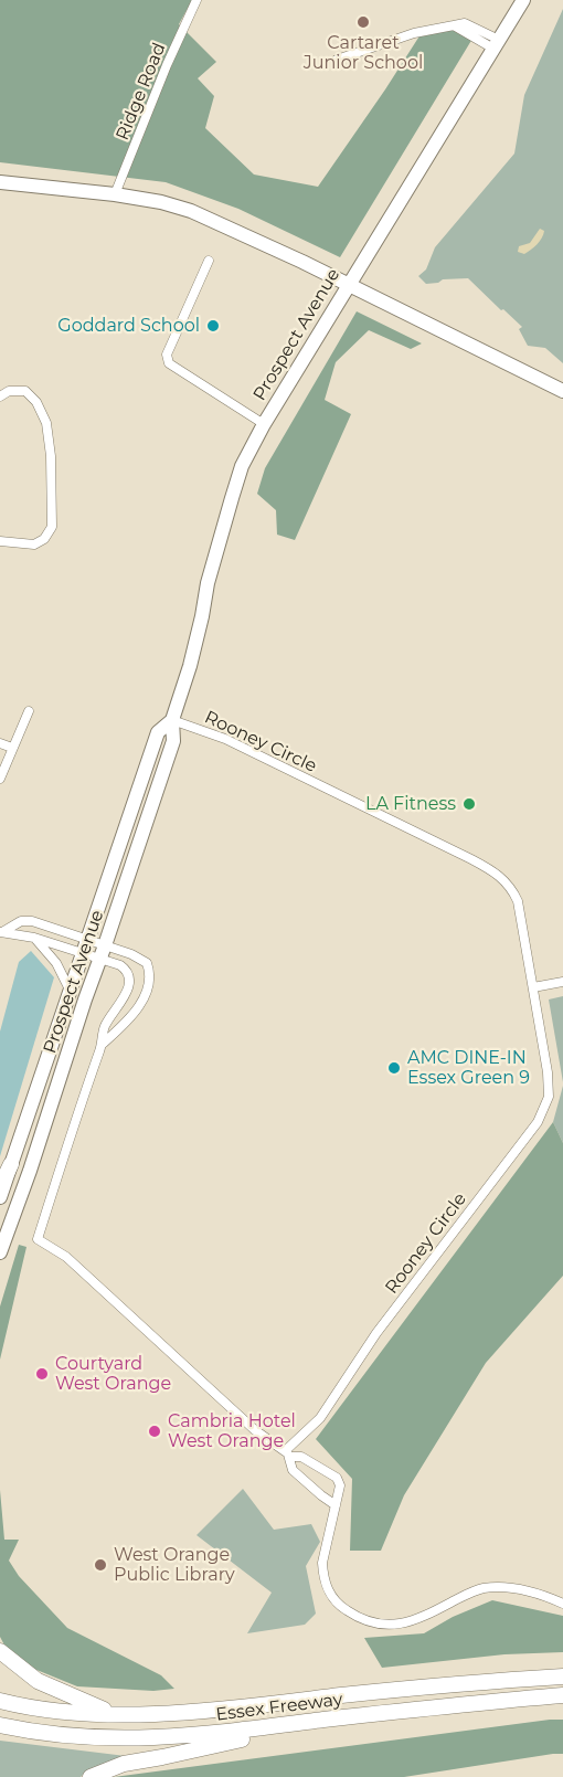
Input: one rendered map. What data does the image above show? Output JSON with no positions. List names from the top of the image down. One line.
{"streets":{"highway":["Essex Freeway"],"main road":["Prospect Avenue"],"street":["Ridge Road","Rooney Circle"]},"crossings":[["Prospect Avenue","Rooney Circle"]],"places":["Cartaret Junior School","Goddard School","LA Fitness","AMC DINE-IN Essex Green 9","Courtyard West Orange","Cambria Hotel West Orange","West Orange Public Library"]}
